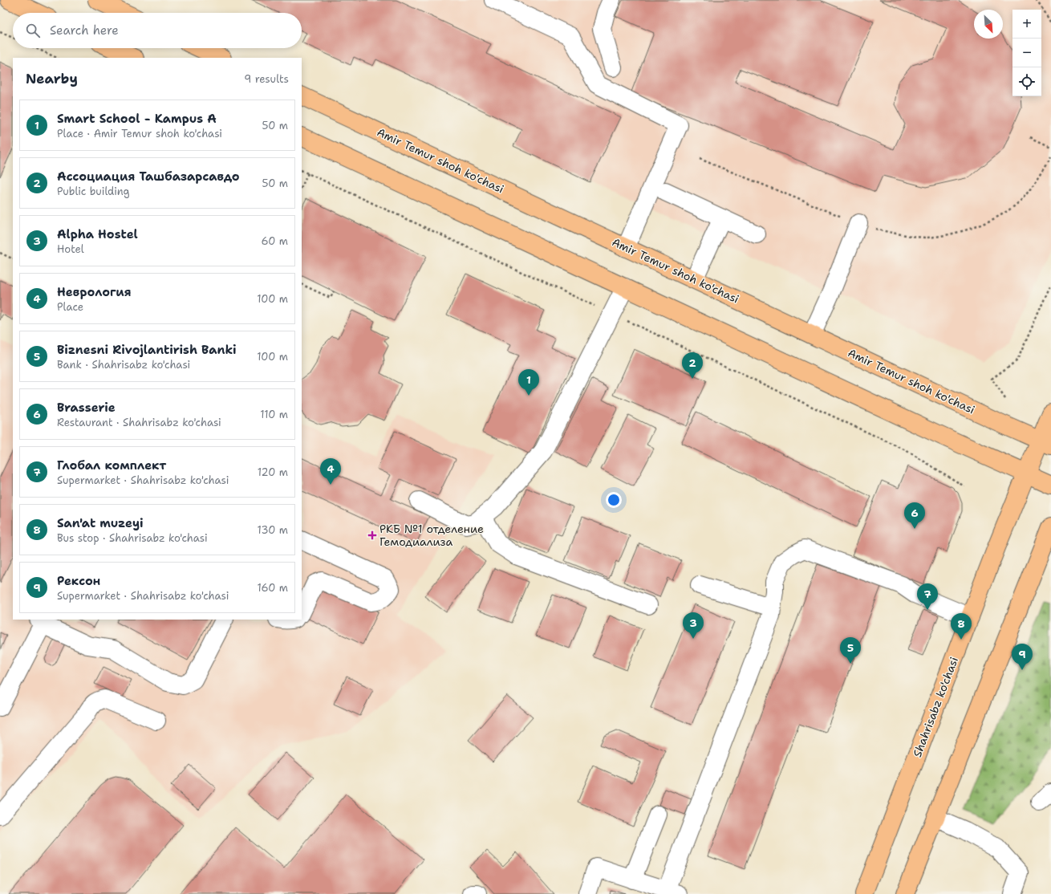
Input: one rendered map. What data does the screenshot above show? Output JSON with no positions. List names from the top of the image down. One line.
{"streets":{"main road":["Amir Temur shoh ko'chasi","Shahrisabz ko'chasi"]},"crossings":[["Amir Temur shoh ko'chasi","Shahrisabz ko'chasi"]],"places":{"health":["РКБ №1 отделение Гемодиализа"]},"north":"bottom right","page":{"map_buttons":["+","−"],"search":"Search here","heading":["Nearby","9 results"],"list":[{"mark":"1","name":"Smart School - Kampus A","note":"Place · Amir Temur shoh ko'chasi","value":"50 m"},{"mark":"2","name":"Ассоциация Ташбазарсавдо","note":"Public building","value":"50 m"},{"mark":"3","name":"Alpha Hostel","note":"Hotel","value":"60 m"},{"mark":"4","name":"Неврология","note":"Place","value":"100 m"},{"mark":"5","name":"Biznesni Rivojlantirish Banki","note":"Bank · Shahrisabz ko'chasi","value":"100 m"},{"mark":"6","name":"Brasserie","note":"Restaurant · Shahrisabz ko'chasi","value":"110 m"},{"mark":"7","name":"Глобал комплект","note":"Supermarket · Shahrisabz ko'chasi","value":"120 m"},{"mark":"8","name":"San'at muzeyi","note":"Bus stop · Shahrisabz ko'chasi","value":"130 m"},{"mark":"9","name":"Рексон","note":"Supermarket · Shahrisabz ko'chasi","value":"160 m"}],"pins":["2","1","4","6","7","3","8","5","9"]}}
